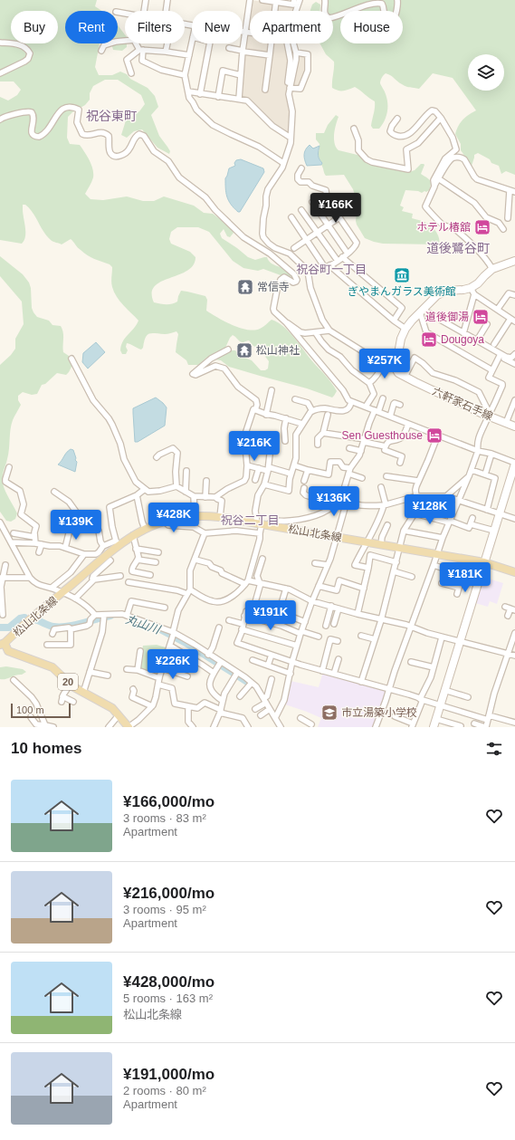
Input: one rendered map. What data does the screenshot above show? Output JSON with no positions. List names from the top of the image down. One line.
{"streets":{"main road":["六軒家石手線","松山北条線","20"]},"districts":["祝谷東町","道後鷺谷町","祝谷町一丁目","祝谷二丁目"],"water":["丸山川"],"places":{"hotel":["ホテル椿舘","道後御湯","Dougoya","Sen Guesthouse"],"museum":["ぎやまんガラス美術館"],"temple":["常信寺","松山神社"],"school or university":["市立湯築小学校"]},"scale_bar":"100 m","page":{"chip":["Buy","Rent","Filters","New","Apartment","House"],"price":["¥166K","¥257K","¥216K","¥136K","¥128K","¥428K","¥139K","¥181K","¥191K","¥226K"],"scale":"100 m","heading":"10 homes","list":[{"name":"¥166,000/mo","note":"3 rooms · 83 m² · Apartment"},{"name":"¥216,000/mo","note":"3 rooms · 95 m² · Apartment"},{"name":"¥428,000/mo","note":"5 rooms · 163 m² · 松山北条線"},{"name":"¥191,000/mo","note":"2 rooms · 80 m² · Apartment"}]}}
